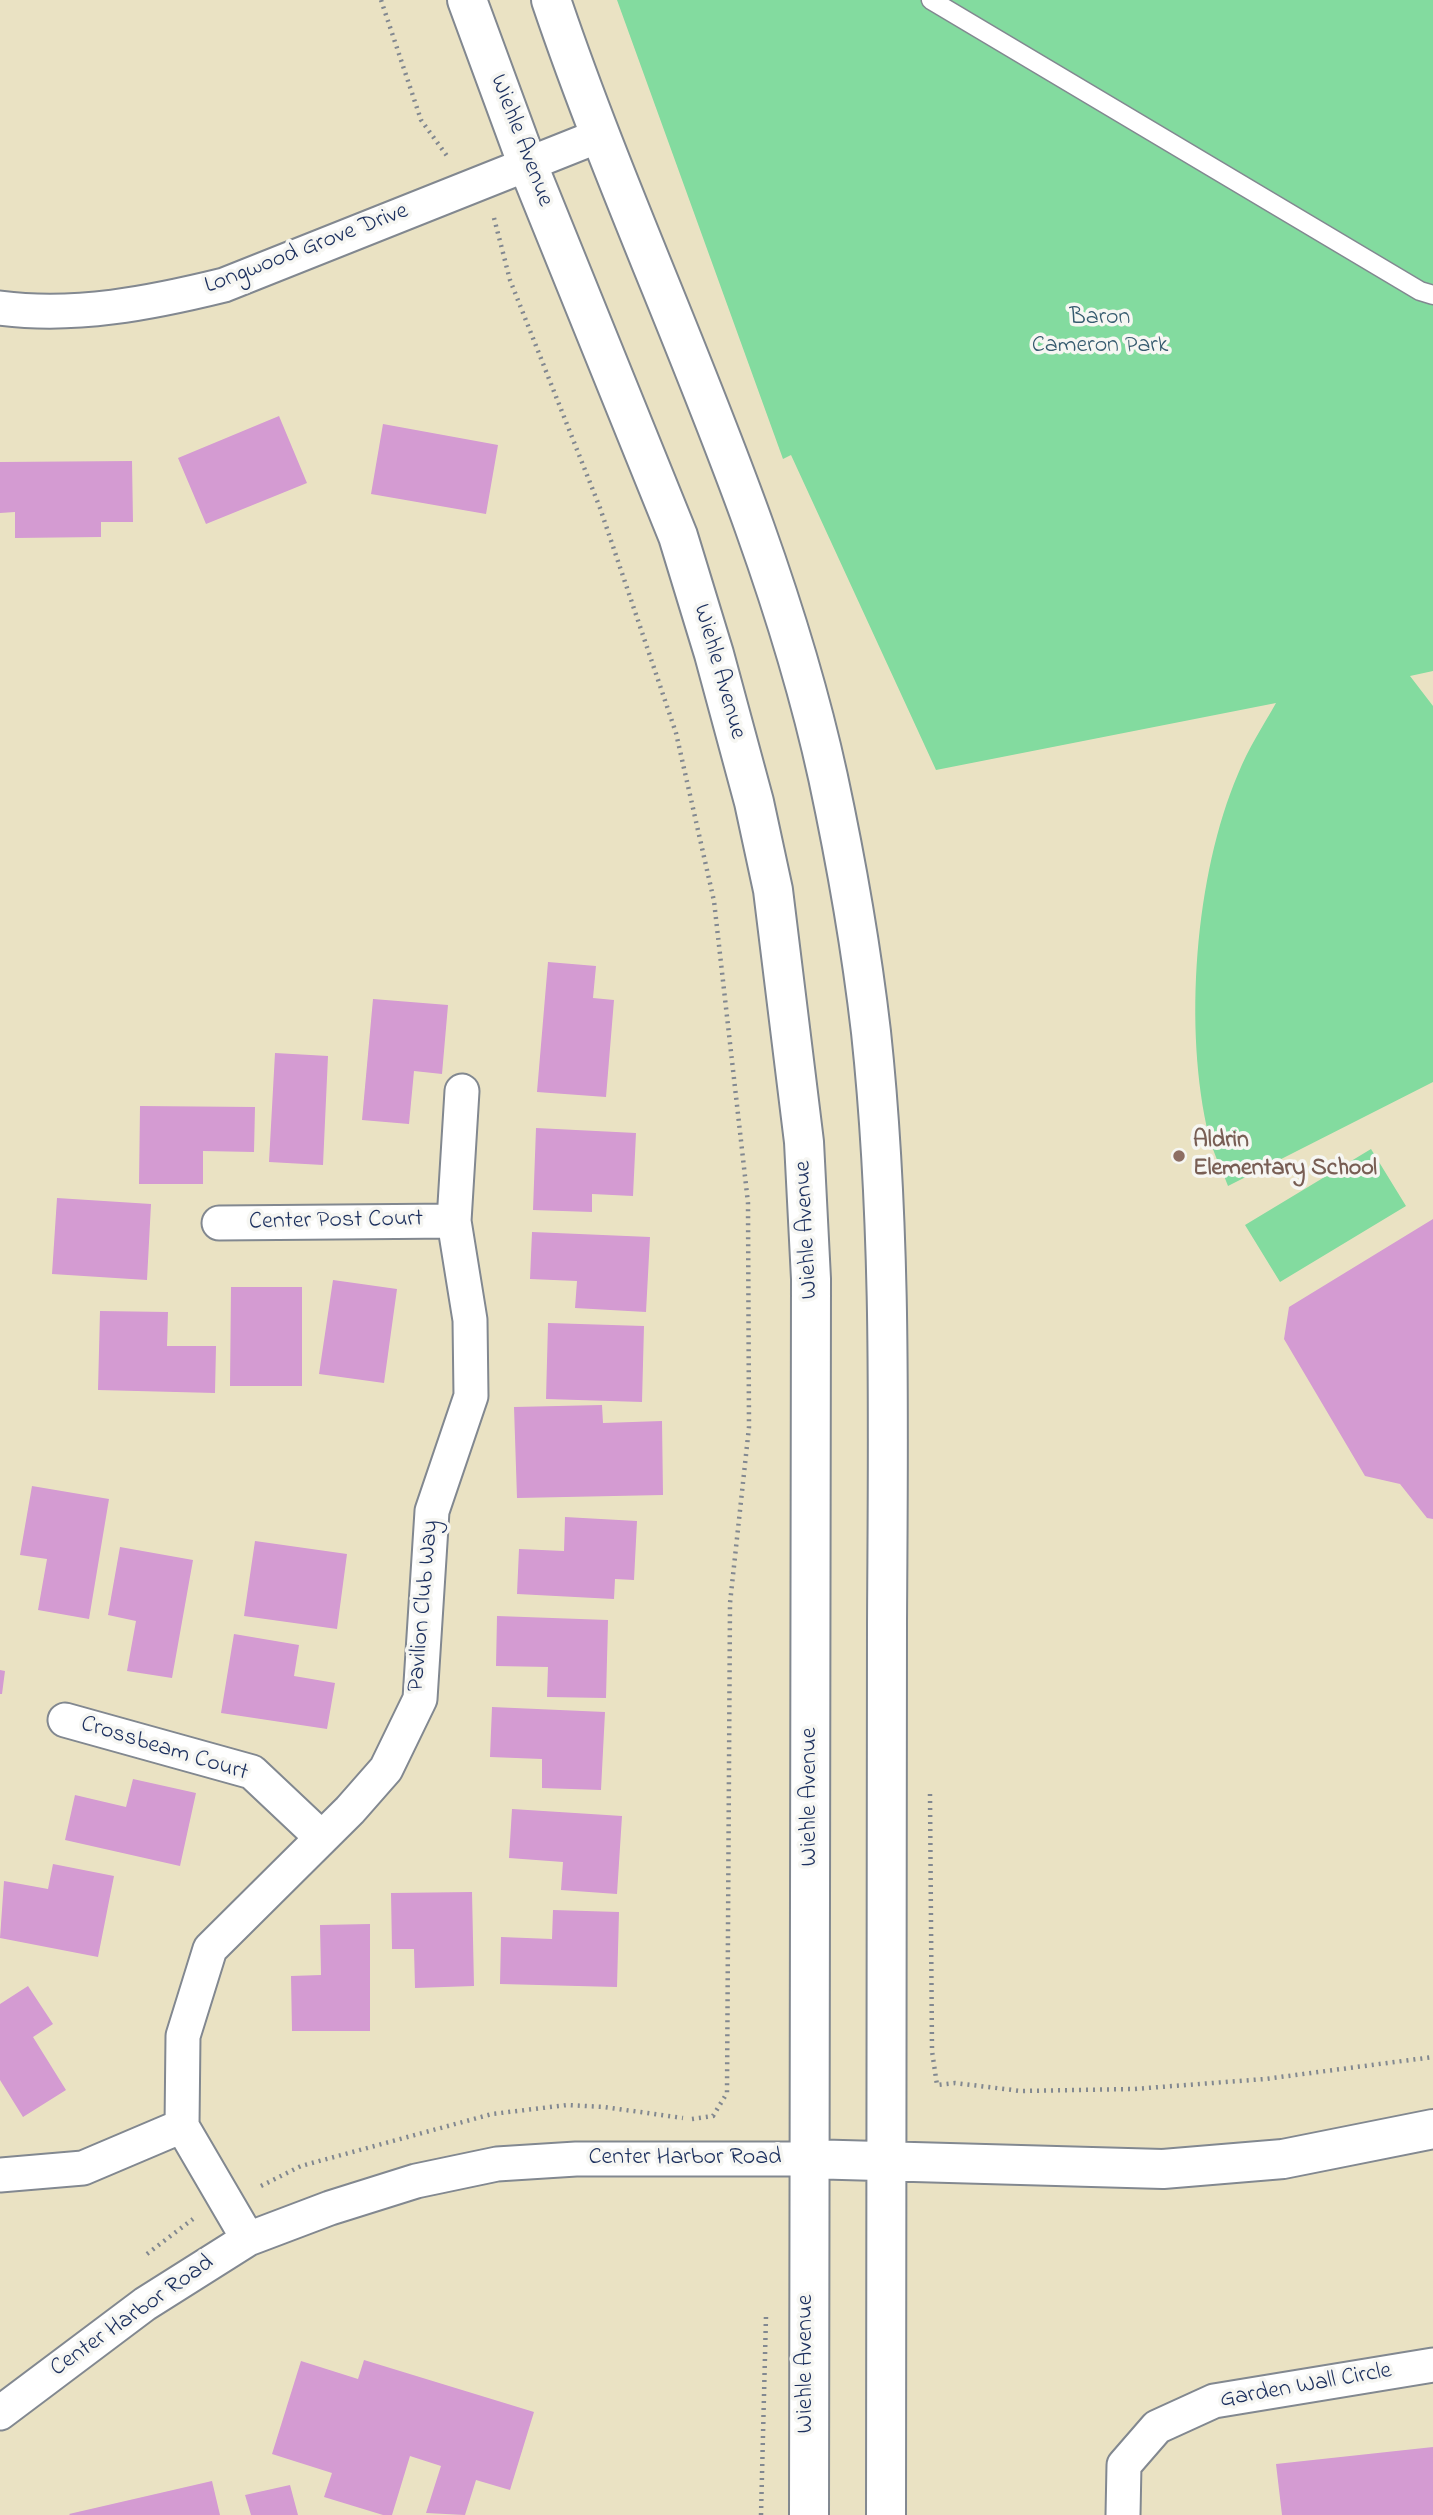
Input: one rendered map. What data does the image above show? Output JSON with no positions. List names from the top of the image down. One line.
{"streets":{"main road":["Wiehle Avenue","Center Harbor Road"],"street":["Longwood Grove Drive","Center Post Court","Pavilion Club Way","Crossbeam Court","Garden Wall Circle"]},"crossings":[["Wiehle Avenue","Longwood Grove Drive"],["Wiehle Avenue","Center Harbor Road"],["Center Post Court","Pavilion Club Way"],["Pavilion Club Way","Crossbeam Court"]],"parks":["Baron Cameron Park"],"places":["Aldrin Elementary School"]}
